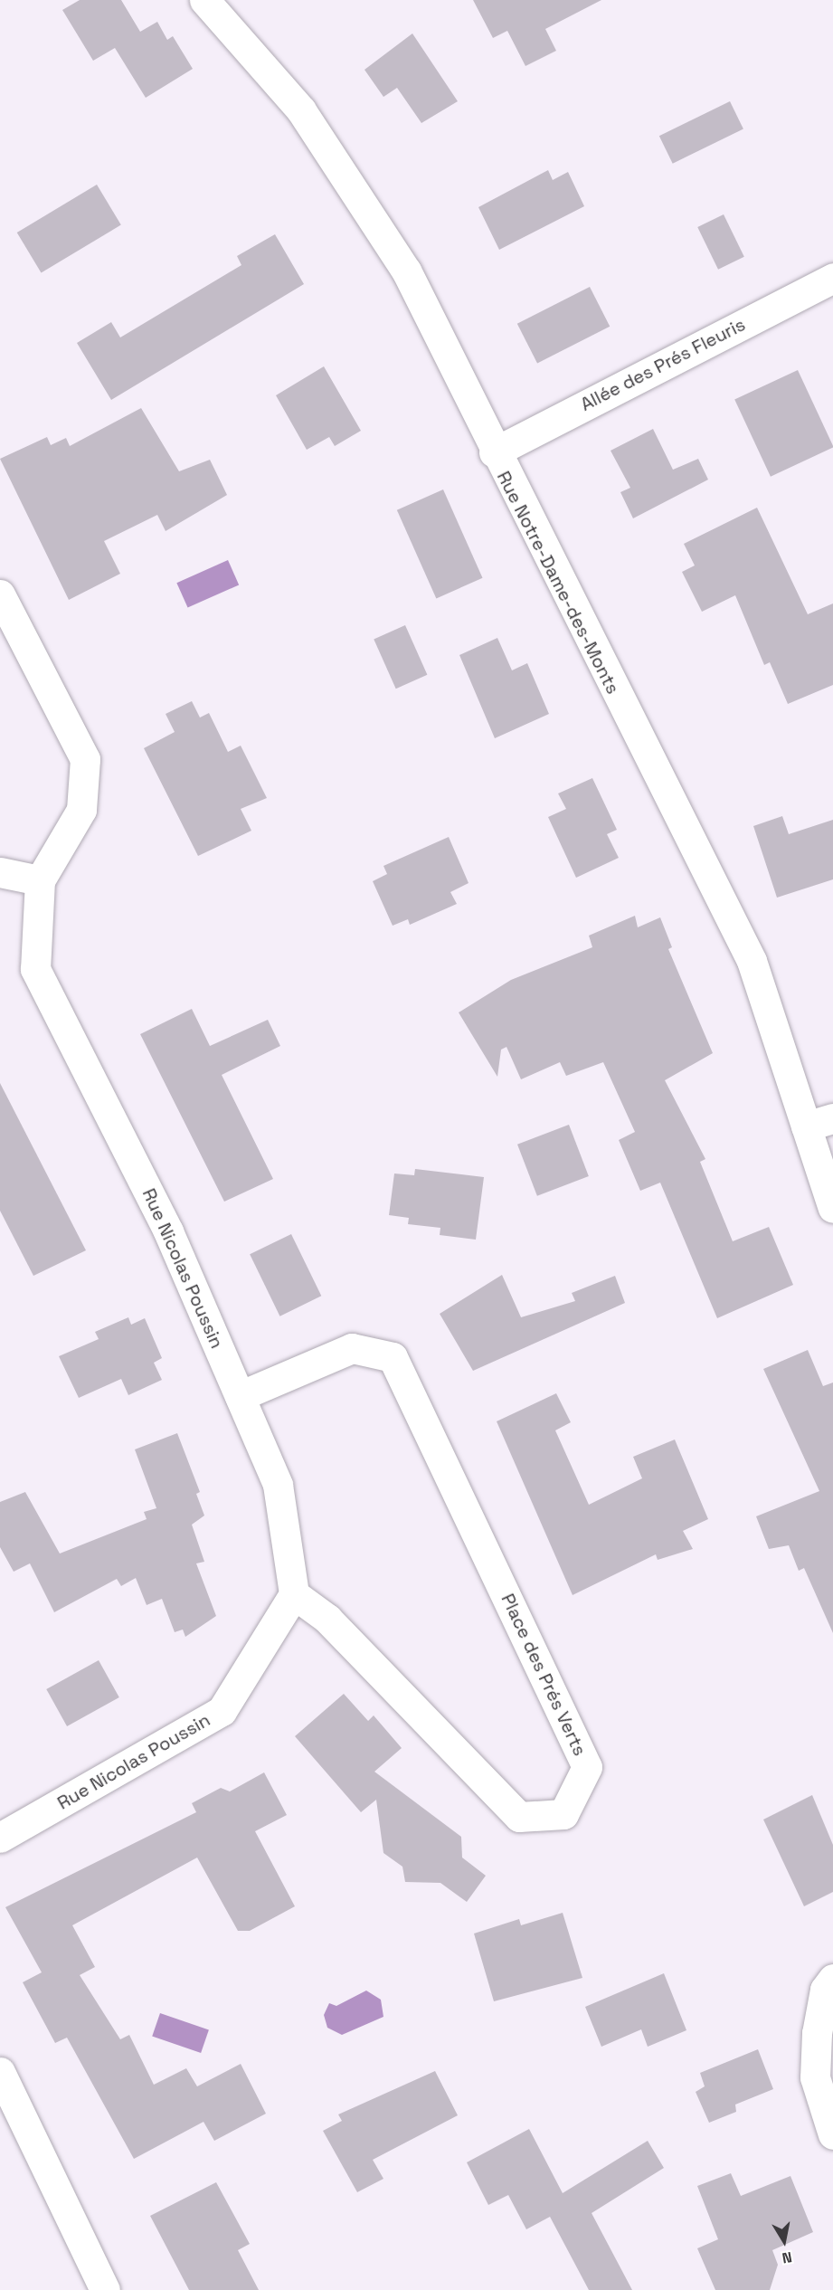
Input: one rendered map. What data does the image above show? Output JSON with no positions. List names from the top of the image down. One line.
{"streets":{"street":["Allée des Prés Fleuris","Rue Notre-Dame-des-Monts","Rue Nicolas Poussin","Place des Prés Verts"]},"crossings":[["Allée des Prés Fleuris","Rue Notre-Dame-des-Monts"],["Rue Nicolas Poussin","Place des Prés Verts"]],"north":"bottom"}
